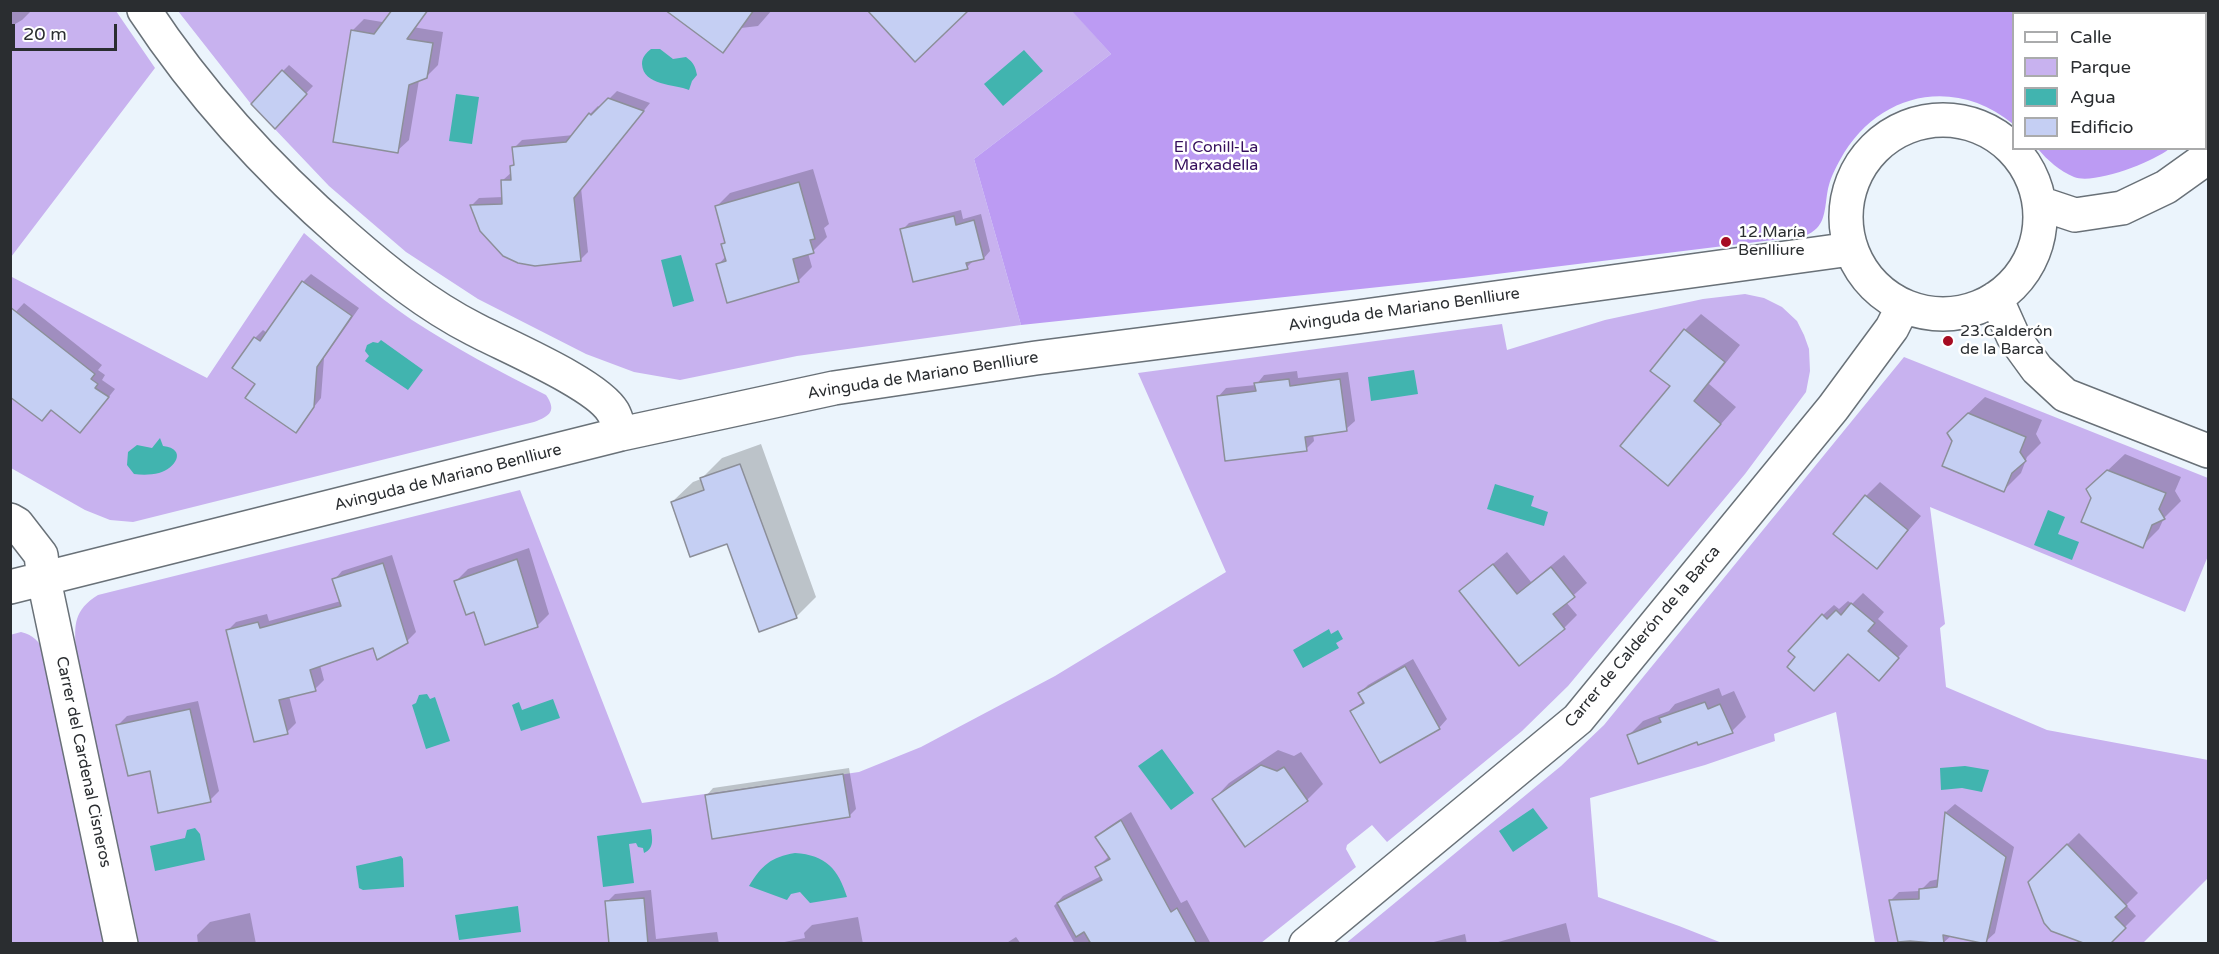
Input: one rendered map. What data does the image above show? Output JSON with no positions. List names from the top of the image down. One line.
{"streets":{"street":["Avinguda de Mariano Benlliure","Carrer de Calderón de la Barca","Carrer del Cardenal Cisneros"]},"crossings":[["Avinguda de Mariano Benlliure","Carrer del Cardenal Cisneros"]],"parks":["El Conill-La Marxadella"],"places":["12.María Benlliure","23.Calderón de la Barca"],"legend":["Calle","Parque","Agua","Edificio"],"scale_bar":"20 m"}
